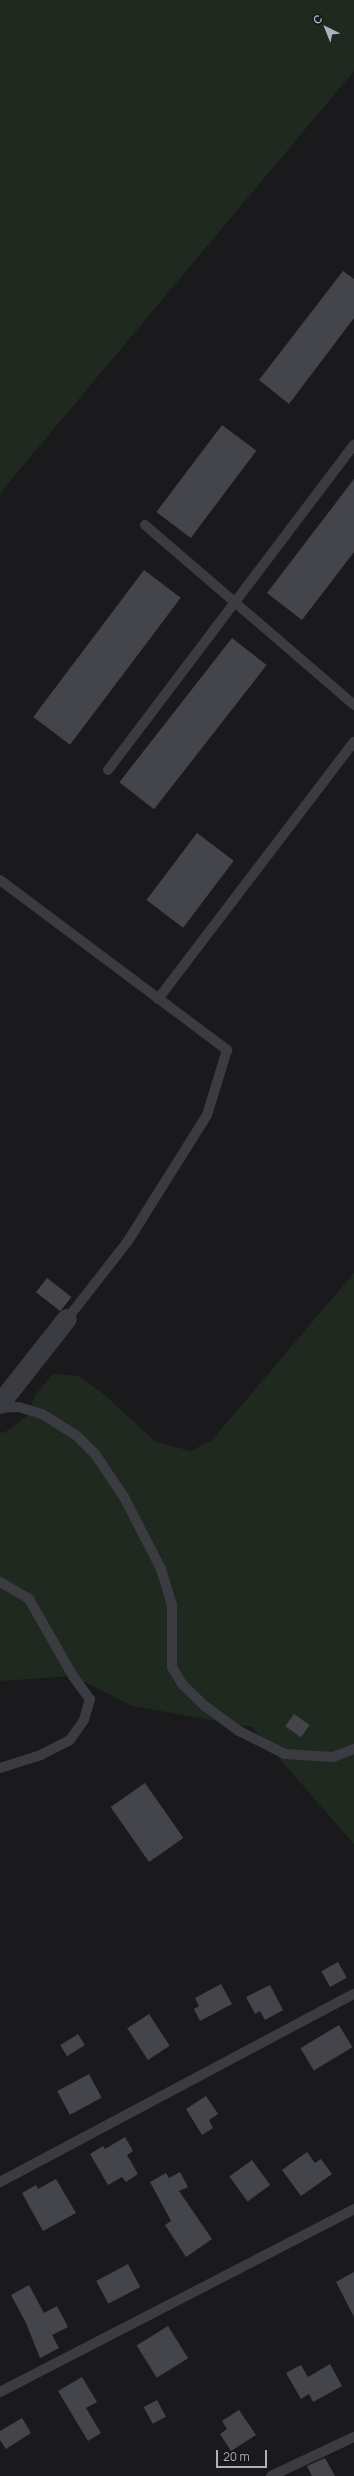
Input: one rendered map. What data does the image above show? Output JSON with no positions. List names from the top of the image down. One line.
{"scale_bar":"20 m","north":"top left"}
